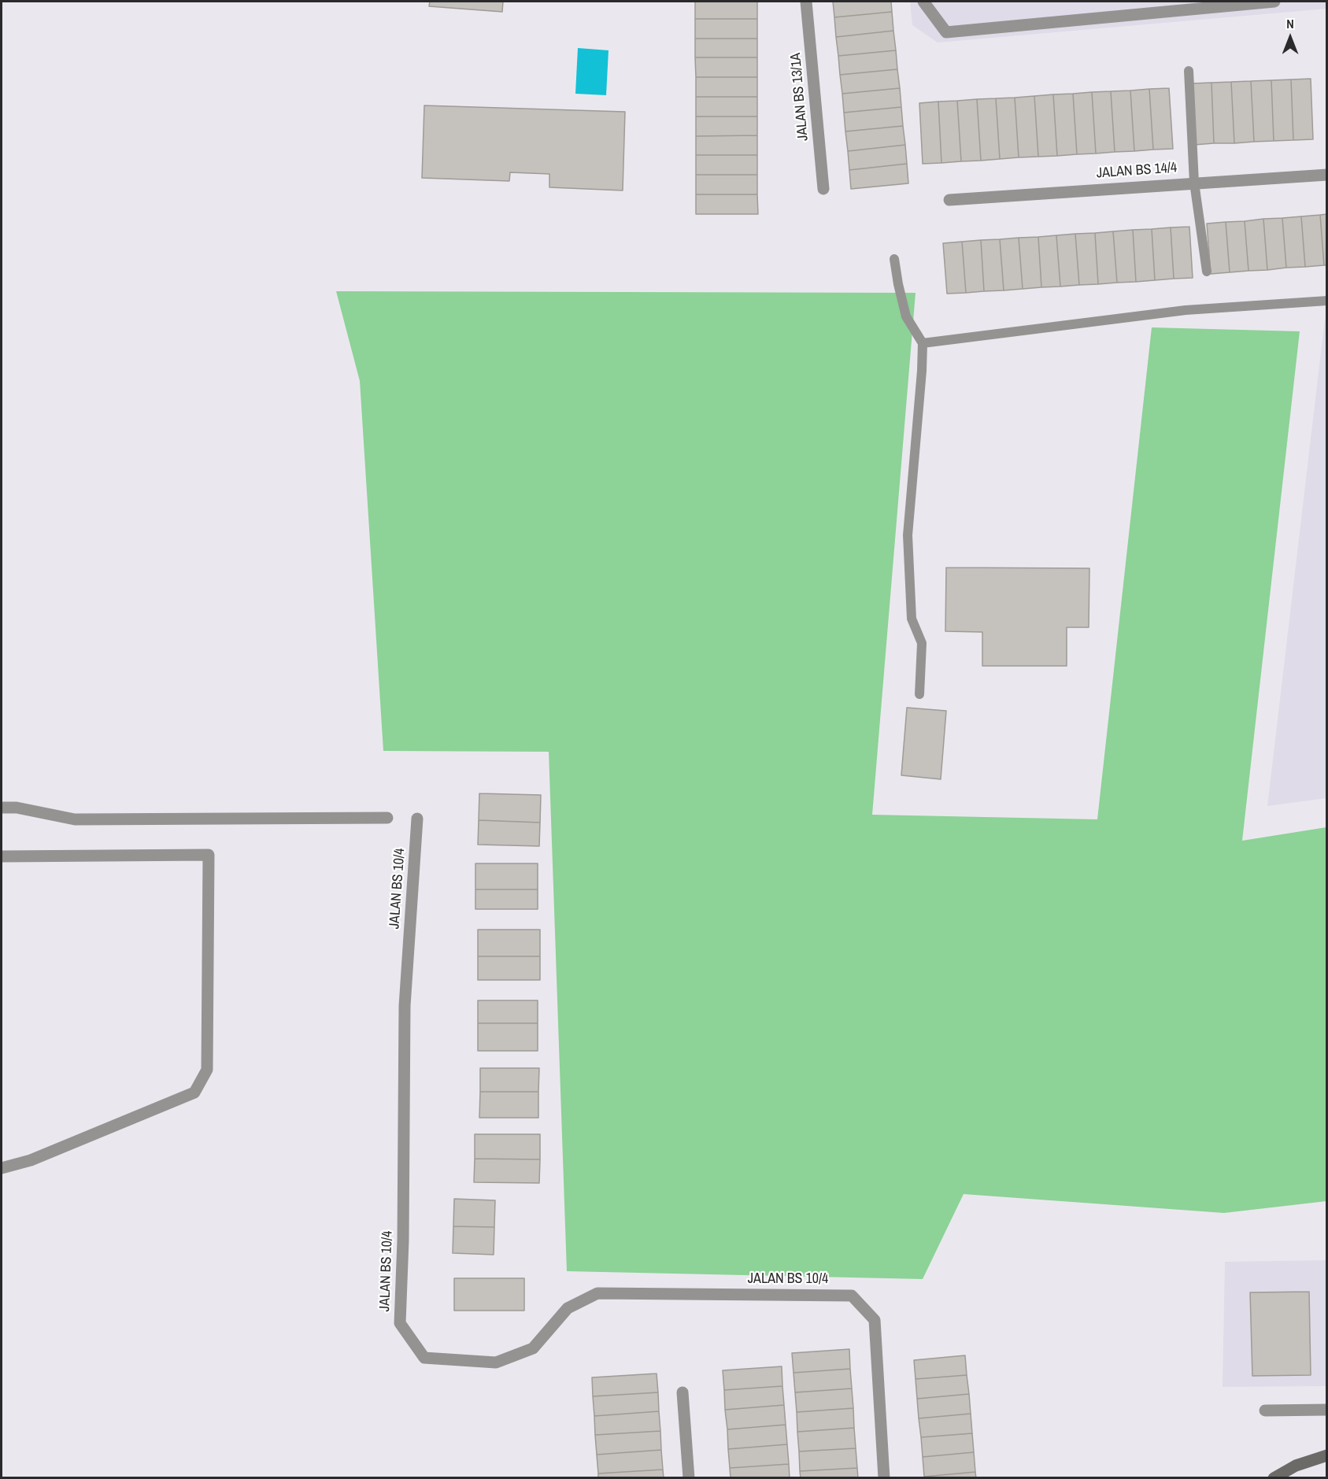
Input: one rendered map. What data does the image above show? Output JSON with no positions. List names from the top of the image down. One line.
{"streets":{"street":["JALAN BS 13/1A","JALAN BS 14/4","JALAN BS 10/4"]},"north":"top"}
